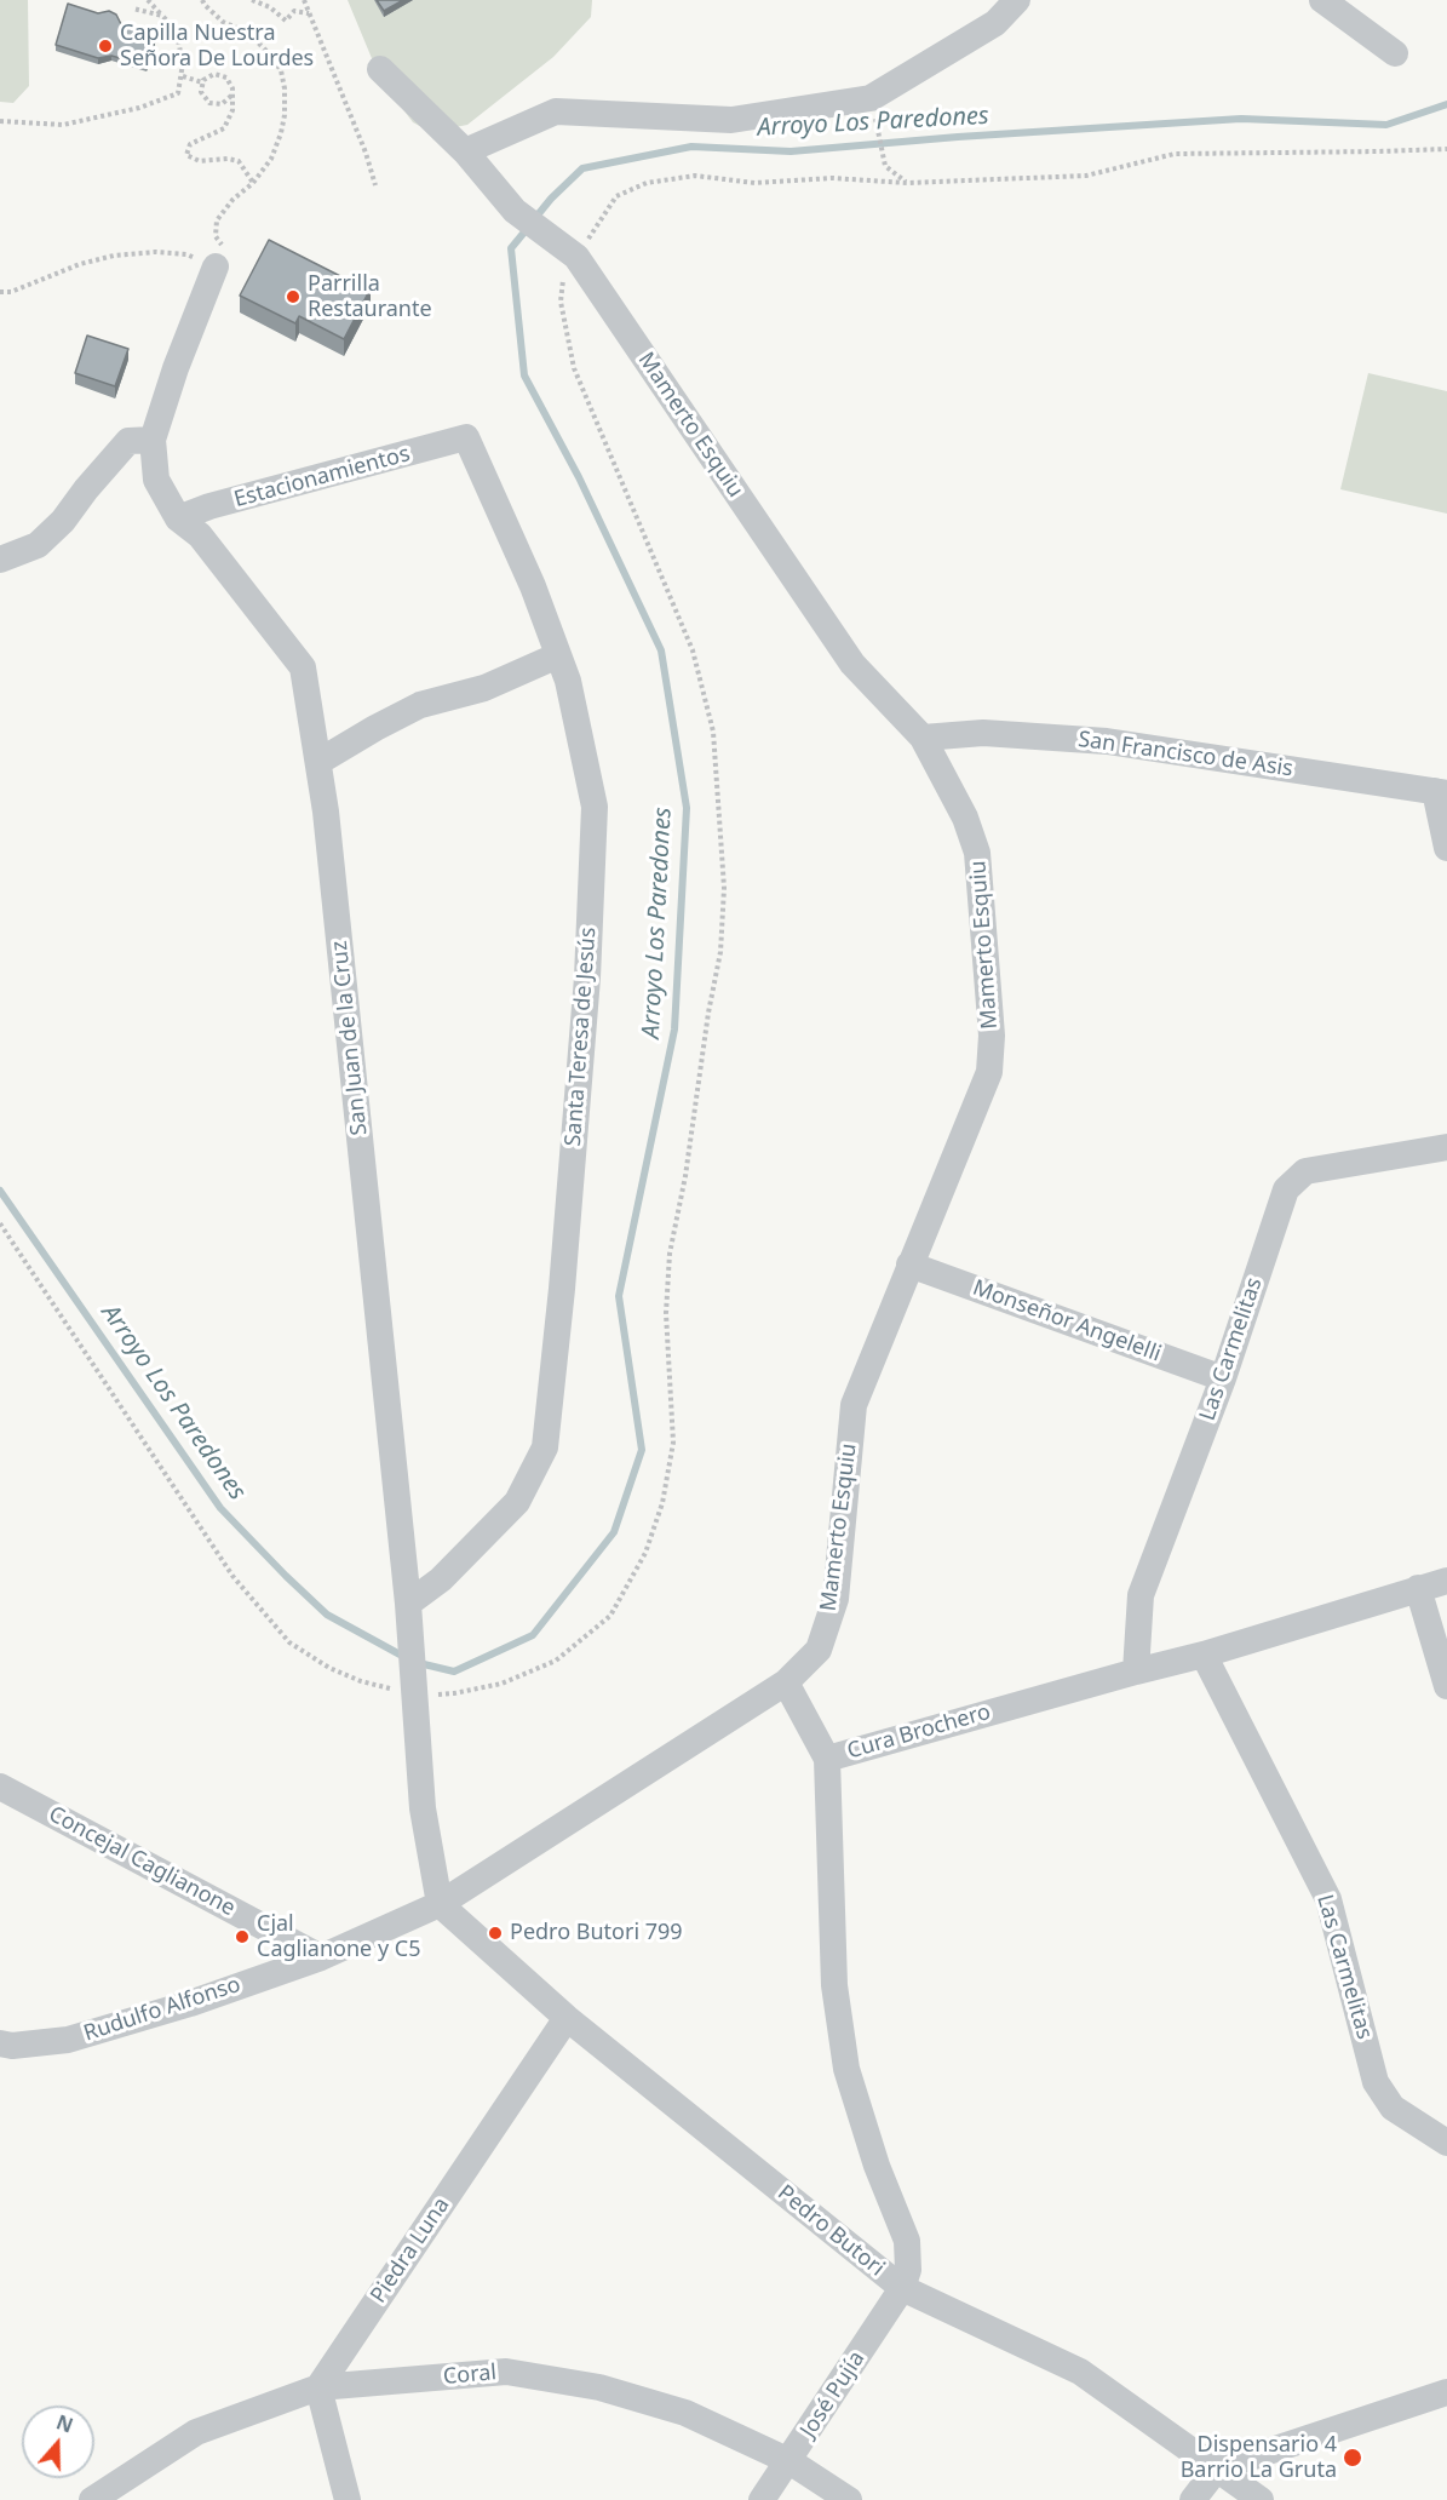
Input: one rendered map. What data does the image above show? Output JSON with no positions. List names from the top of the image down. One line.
{"streets":{"street":["Mamerto Esquiu","Estacionamientos","San Francisco de Asis","Santa Teresa de Jesús","San Juan de la Cruz","Monseñor Angelelli","Las Carmelitas","Cura Brochero","Concejal Caglianone","Rudulfo Alfonso","Pedro Butori","Piedra Luna","Coral","José Pujía"]},"crossings":[["Mamerto Esquiu","San Francisco de Asis"],["Mamerto Esquiu","Monseñor Angelelli"],["Mamerto Esquiu","Cura Brochero"],["Estacionamientos","Santa Teresa de Jesús"],["Estacionamientos","San Juan de la Cruz"],["Santa Teresa de Jesús","San Juan de la Cruz"],["San Juan de la Cruz","Rudulfo Alfonso"],["San Juan de la Cruz","Pedro Butori"],["Monseñor Angelelli","Las Carmelitas"],["Las Carmelitas","Cura Brochero"],["Concejal Caglianone","Rudulfo Alfonso"],["Rudulfo Alfonso","Pedro Butori"],["Pedro Butori","Piedra Luna"],["Pedro Butori","José Pujía"],["Piedra Luna","Coral"],["Coral","José Pujía"]],"water":["Arroyo Los Paredones"],"places":["Capilla Nuestra Señora De Lourdes","Parrilla Restaurante","Pedro Butori 799","Cjal Caglianone y C5","Dispensario 4 Barrio La Gruta"],"north":"top"}
